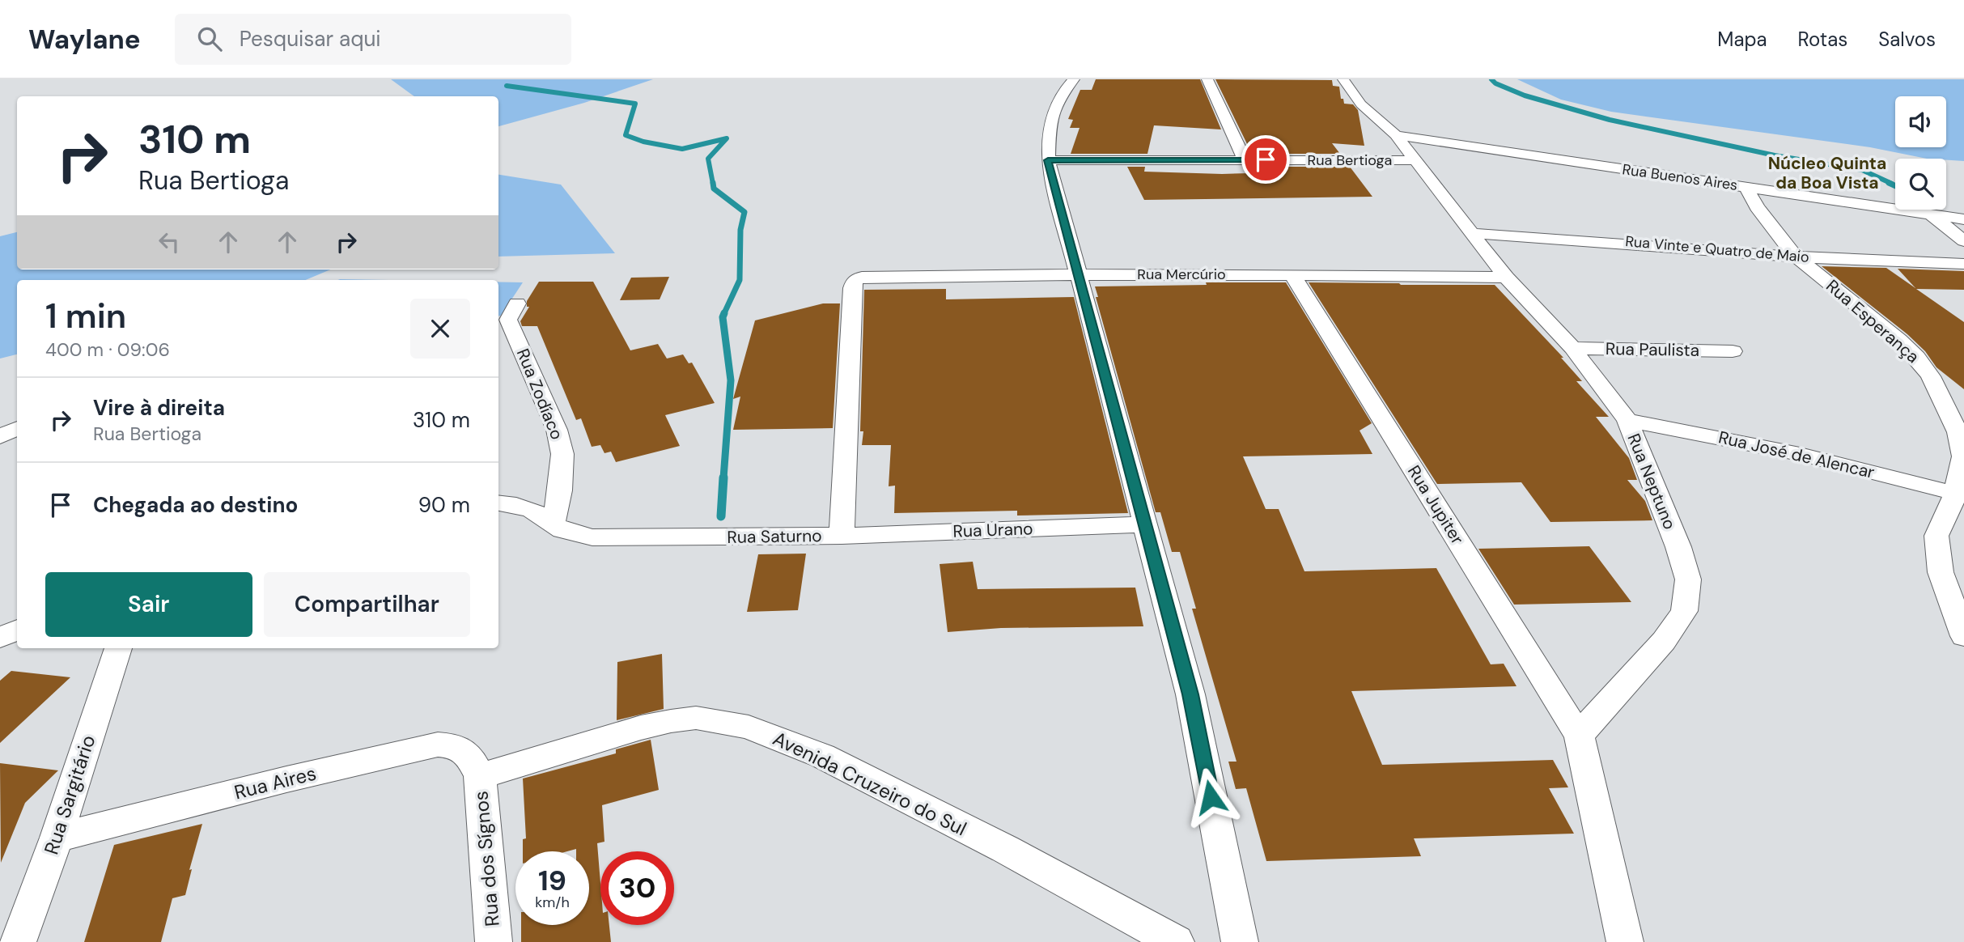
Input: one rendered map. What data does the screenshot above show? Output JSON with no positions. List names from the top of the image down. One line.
{"streets":{"street":["Rua Bertioga","Rua Buenos Aires","Rua Vinte e Quatro de Maio","Rua Mercúrio","Rua Esperança","Rua Paulista","Rua Zodíaco","Rua José de Alencar","Rua Neptuno","Rua Jupiter","Rua Urano","Rua Saturno","Rua Aires","Avenida Cruzeiro do Sul","Rua Sargitário","Rua dos Sígnos"]},"crossings":[["Rua Bertioga","Rua Neptuno"],["Rua Buenos Aires","Rua Esperança"],["Rua Buenos Aires","Rua Neptuno"],["Rua Vinte e Quatro de Maio","Rua Esperança"],["Rua Vinte e Quatro de Maio","Rua Neptuno"],["Rua Mercúrio","Rua Neptuno"],["Rua Mercúrio","Rua Jupiter"],["Rua Mercúrio","Rua Saturno"],["Rua Esperança","Rua José de Alencar"],["Rua Paulista","Rua Neptuno"],["Rua Zodíaco","Rua Saturno"],["Rua José de Alencar","Rua Neptuno"],["Rua Neptuno","Rua Jupiter"],["Rua Urano","Rua Saturno"],["Rua Aires","Avenida Cruzeiro do Sul"],["Rua Aires","Rua Sargitário"],["Rua Aires","Rua dos Sígnos"],["Avenida Cruzeiro do Sul","Rua dos Sígnos"]],"districts":["Núcleo Quinta da Boa Vista"],"page":{"header":"Waylane","search":"Pesquisar aqui","nav":["Mapa","Rotas","Salvos"],"turn":["310 m","Rua Bertioga"],"heading":["1 min","400 m · 09:06"],"list":[{"name":"Vire à direita","note":"Rua Bertioga","value":"310 m"},{"name":"Chegada ao destino","value":"90 m"}],"buttons":["Sair","Compartilhar"],"speed":"19 km/h","limit":"30"}}
